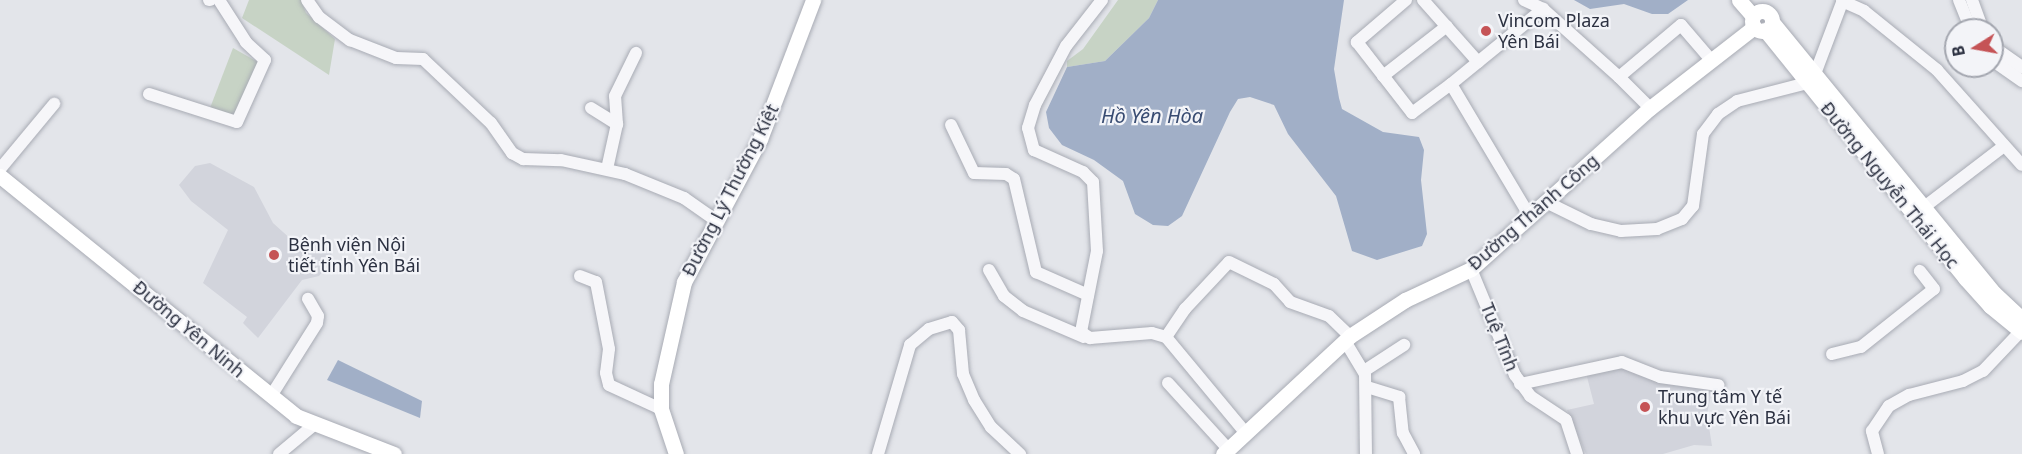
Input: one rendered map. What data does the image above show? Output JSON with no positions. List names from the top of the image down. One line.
{"streets":{"main road":["Đường Nguyễn Thái Học","Đường Lý Thường Kiệt","Đường Thành Công","Đường Yên Ninh"],"street":["Tuệ Tĩnh"]},"crossings":[["Đường Nguyễn Thái Học","Đường Thành Công"],["Đường Thành Công","Tuệ Tĩnh"]],"water":["Hồ Yên Hòa"],"places":["Vincom Plaza Yên Bái","Bệnh viện Nội tiết tỉnh Yên Bái","Trung tâm Y tế khu vực Yên Bái"],"north":"left"}
